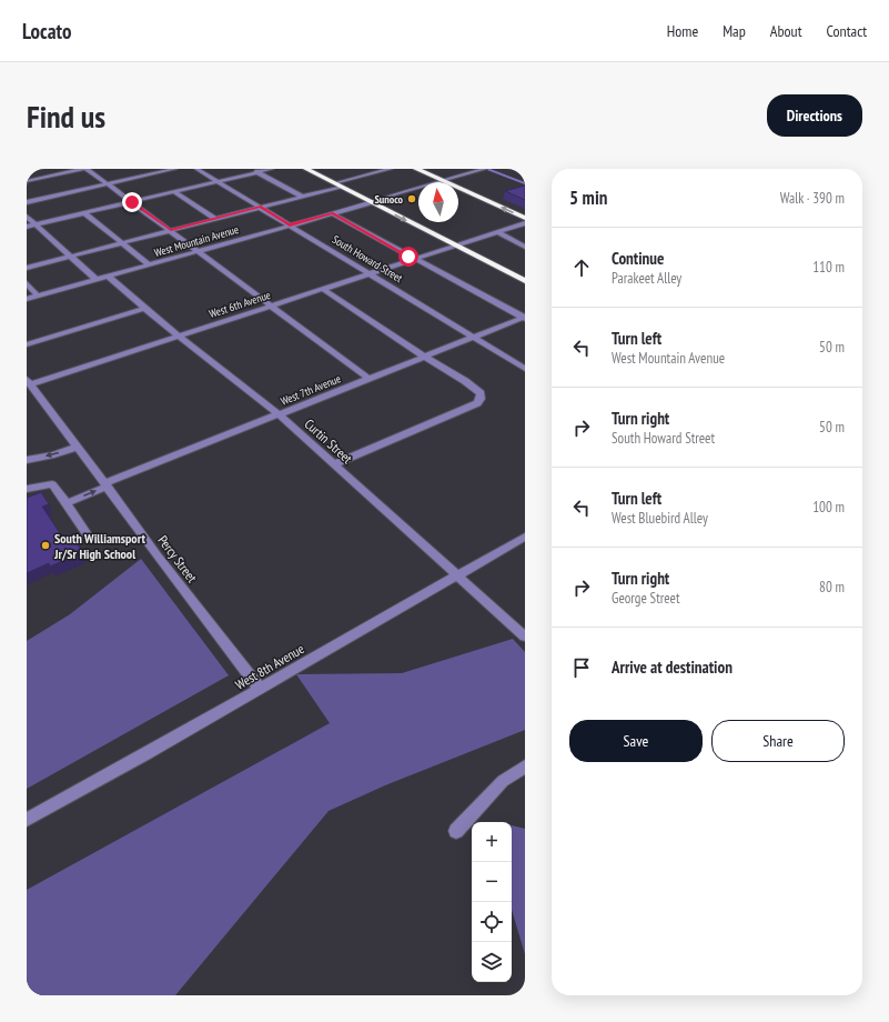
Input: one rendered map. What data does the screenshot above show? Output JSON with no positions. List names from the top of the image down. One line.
{"streets":{"street":["West Mountain Avenue","South Howard Street","West 6th Avenue","West 7th Avenue","Curtin Street","Percy Street","West 8th Avenue"]},"crossings":[["West Mountain Avenue","South Howard Street"],["West Mountain Avenue","Curtin Street"],["South Howard Street","West 6th Avenue"],["South Howard Street","West 7th Avenue"],["West 6th Avenue","Curtin Street"],["West 6th Avenue","Percy Street"],["West 7th Avenue","Curtin Street"],["West 7th Avenue","Percy Street"],["Curtin Street","West 8th Avenue"],["Percy Street","West 8th Avenue"]],"places":["Sunoco","South Williamsport Jr/Sr High School"],"north":"top","page":{"header":"Locato","nav":["Home","Map","About","Contact"],"buttons":["Directions",["Save","Share"]],"title":"Find us","heading":["5 min","Walk · 390 m"],"list":[["Continue","Parakeet Alley","110 m"],["Turn left","West Mountain Avenue","50 m"],["Turn right","South Howard Street","50 m"],["Turn left","West Bluebird Alley","100 m"],["Turn right","George Street","80 m"],"Arrive at destination"],"map_buttons":["+","−"]}}
